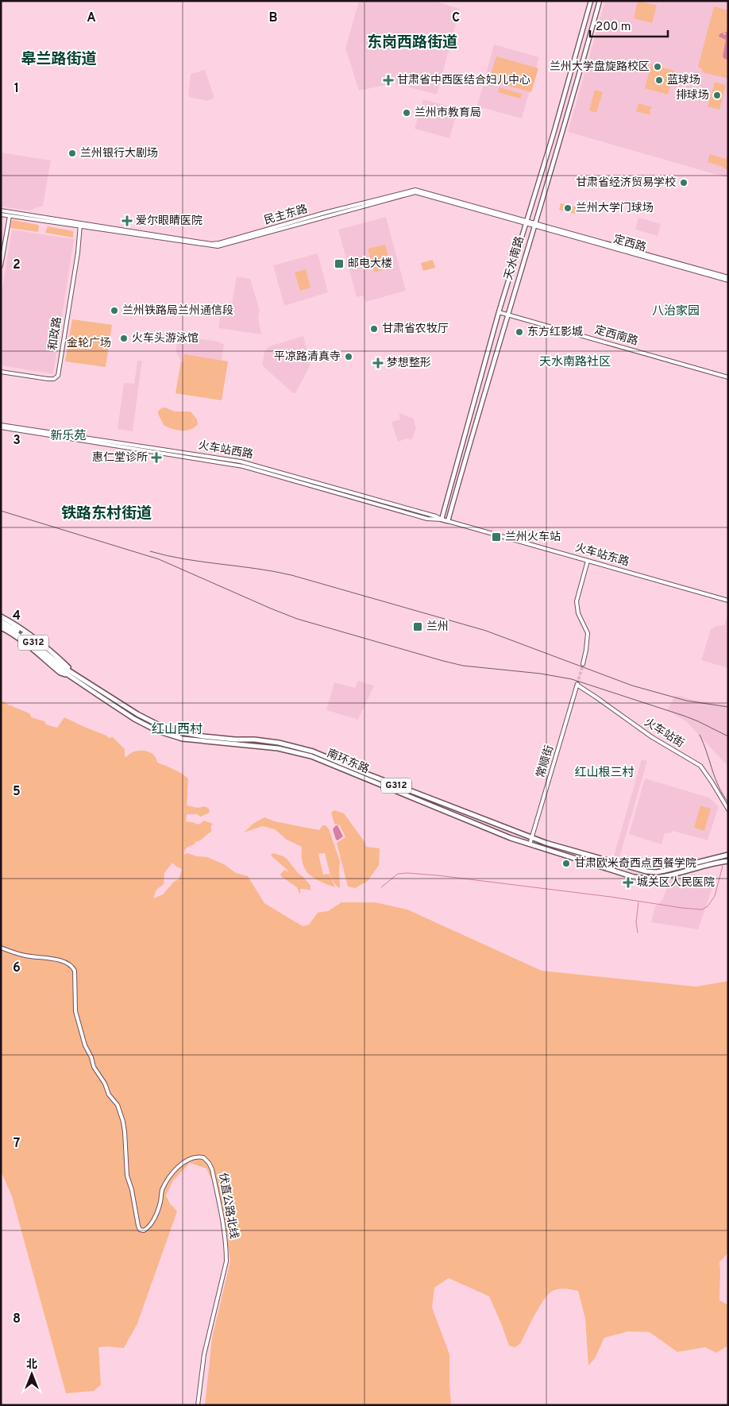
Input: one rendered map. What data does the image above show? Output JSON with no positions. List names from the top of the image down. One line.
{"streets":{"highway":["G312","南环东路"],"main road":["民主东路","定西路","天水南路","和政路","定西南路","火车站西路","火车站东路","火车站街","常顺街","伏直公路北线"]},"crossings":[["民主东路","定西路"],["民主东路","天水南路"],["民主东路","和政路"],["定西路","天水南路"],["天水南路","定西南路"],["天水南路","火车站西路"],["天水南路","火车站东路"],["火车站西路","火车站东路"],["火车站街","常顺街"],["南环东路","常顺街"]],"districts":["东岗西路街道","皋兰路街道","八治家园","天水南路社区","新乐苑","铁路东村街道","红山西村","红山根三村"],"parks":["金轮广场"],"places":{"other":["兰州大学盘旋路校区","蓝球场","排球场","兰州市教育局","兰州银行大剧场","甘肃省经济贸易学校","兰州大学门球场","兰州铁路局兰州通信段","甘肃省农牧厅","东方红影城","火车头游泳馆","平凉路清真寺","甘肃欧米奇西点西餐学院"],"health":["甘肃省中西医结合妇儿中心","爱尔眼睛医院","梦想整形","惠仁堂诊所","城关区人民医院"],"transit":["邮电大楼","兰州火车站","兰州"]},"scale_bar":"200 m","north":"top","grid":{"columns":["A","B","C"],"rows":["1","2","3","4","5","6","7","8"]}}
